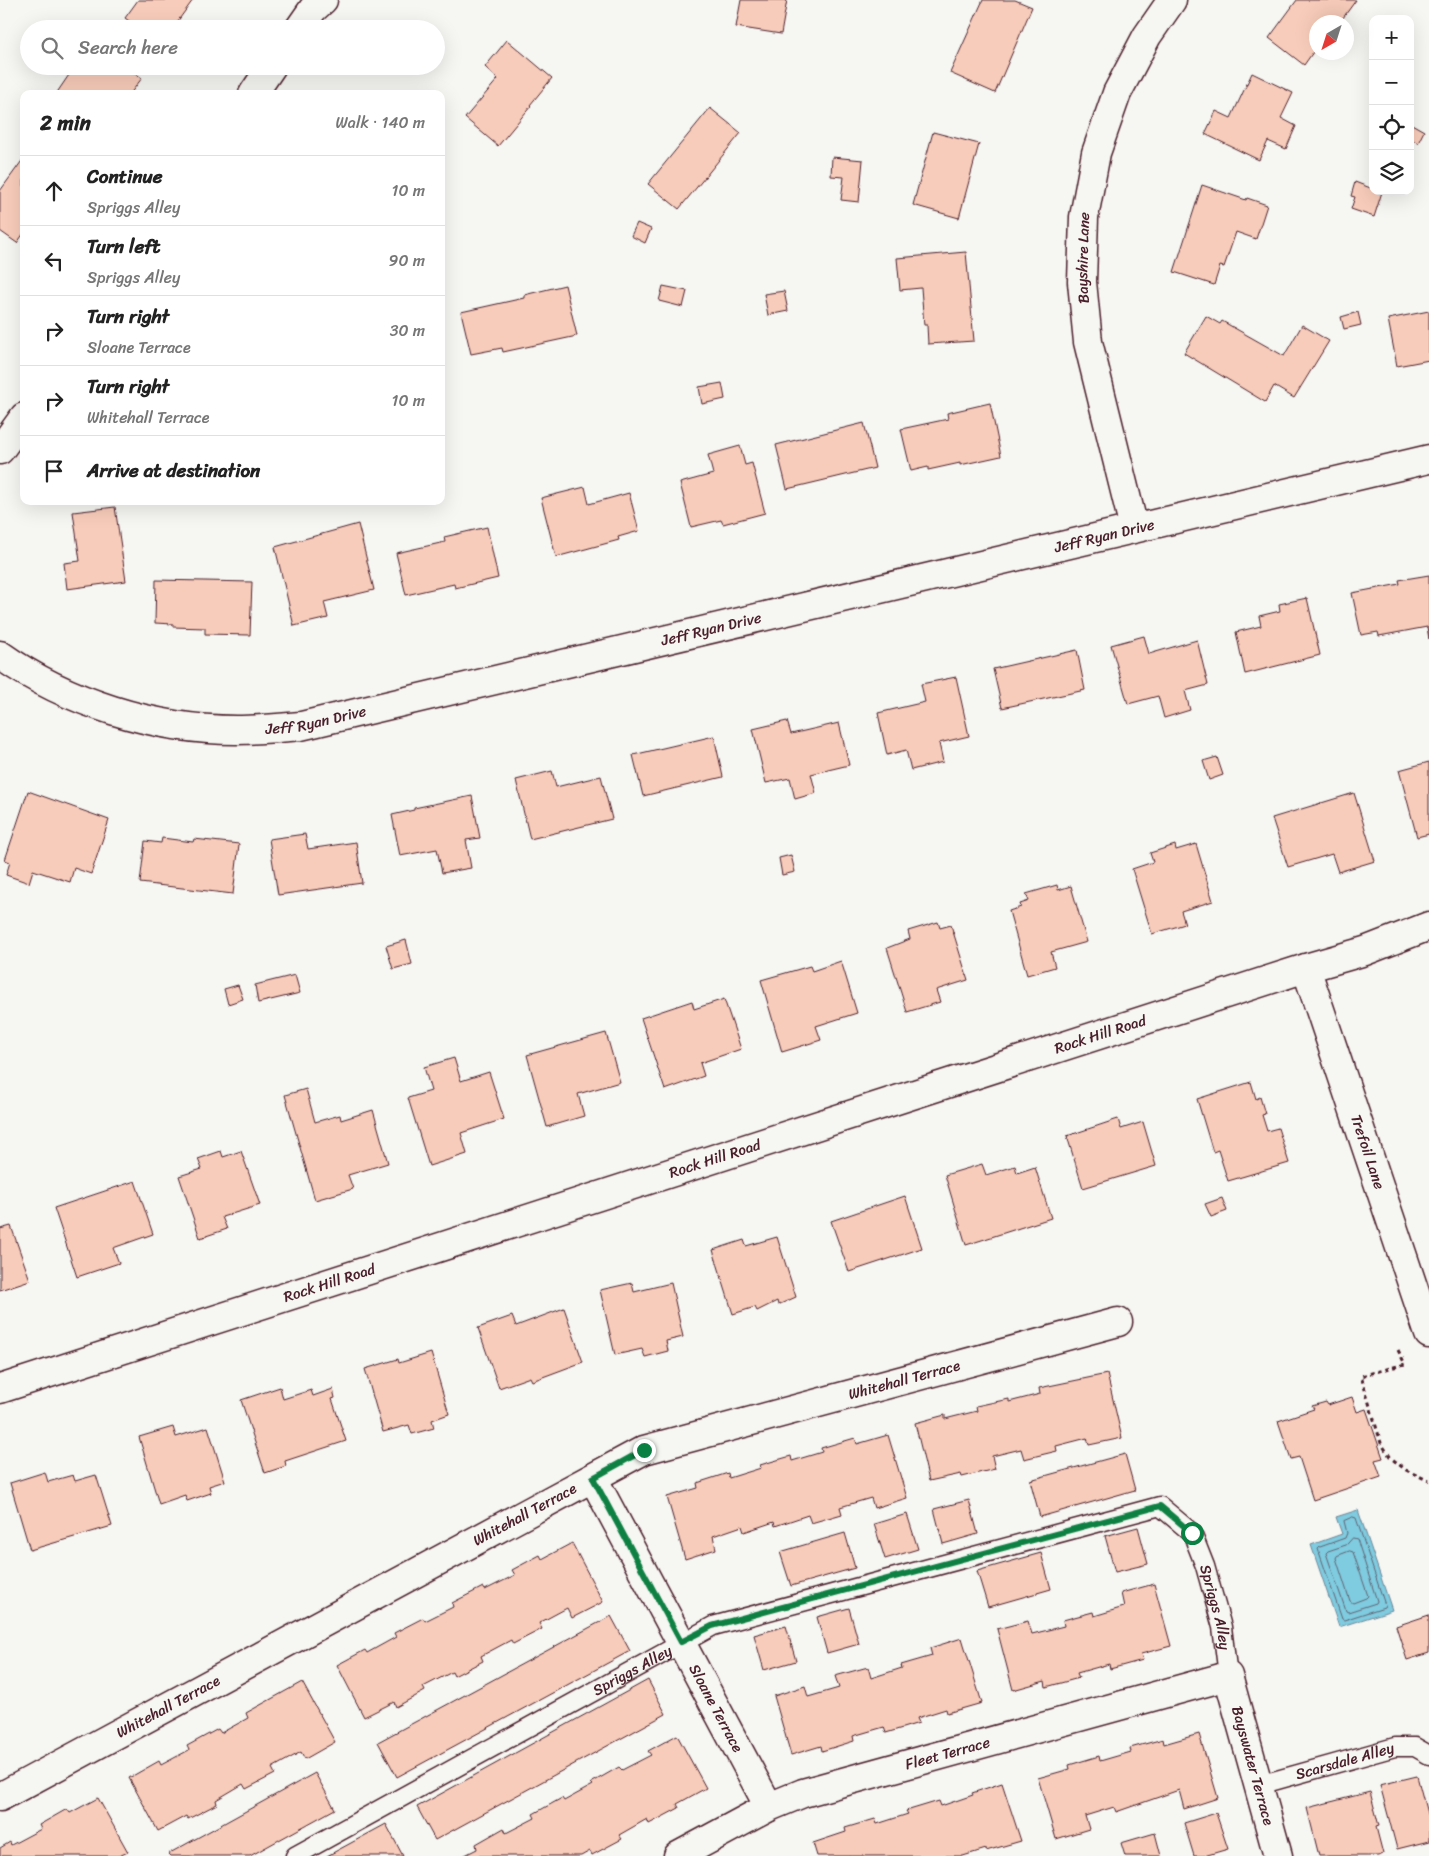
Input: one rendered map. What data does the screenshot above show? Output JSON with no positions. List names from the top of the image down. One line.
{"streets":{"street":["Bayshire Lane","Jeff Ryan Drive","Rock Hill Road","Trefoil Lane","Whitehall Terrace","Sloane Terrace","Fleet Terrace","Bayswater Terrace"],"lane":["Spriggs Alley","Scarsdale Alley"]},"crossings":[["Bayshire Lane","Jeff Ryan Drive"],["Rock Hill Road","Trefoil Lane"],["Whitehall Terrace","Sloane Terrace"],["Spriggs Alley","Sloane Terrace"],["Spriggs Alley","Fleet Terrace"],["Spriggs Alley","Bayswater Terrace"],["Sloane Terrace","Fleet Terrace"],["Fleet Terrace","Bayswater Terrace"],["Scarsdale Alley","Bayswater Terrace"]],"north":"bottom left","page":{"map_buttons":["+","−"],"search":"Search here","heading":["2 min","Walk · 140 m"],"list":[["Continue","Spriggs Alley","10 m"],["Turn left","Spriggs Alley","90 m"],["Turn right","Sloane Terrace","30 m"],["Turn right","Whitehall Terrace","10 m"],"Arrive at destination"]}}
